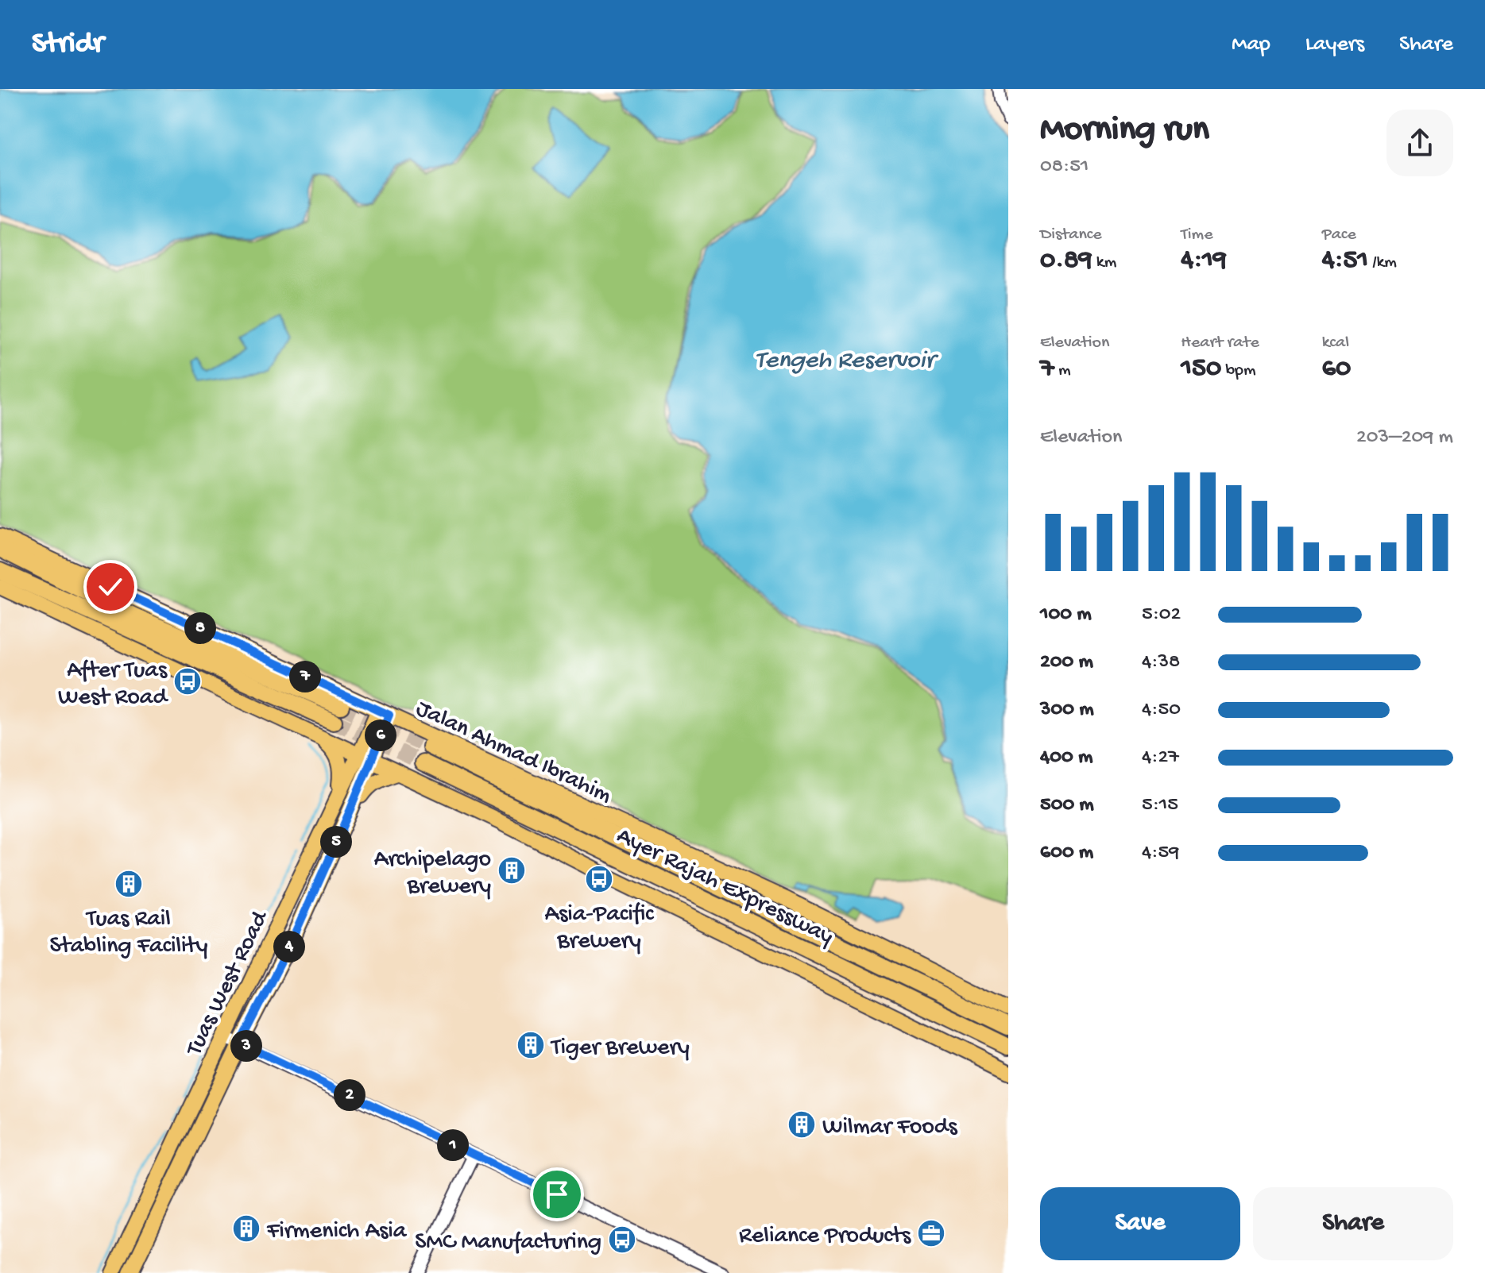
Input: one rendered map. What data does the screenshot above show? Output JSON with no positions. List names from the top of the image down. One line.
{"streets":{"highway":["Ayer Rajah Expressway"],"main road":["Jalan Ahmad Ibrahim","Tuas West Road"]},"crossings":[["Jalan Ahmad Ibrahim","Tuas West Road"]],"water":["Tengeh Reservoir"],"places":{"bus stop":["After Tuas West Road","Asia-Pacific Brewery","SMC Manufacturing"],"building":["Archipelago Brewery","Tuas Rail Stabling Facility","Tiger Brewery","Wilmar Foods","Firmenich Asia"],"office":["Reliance Products"]},"page":{"header":"Stridr","nav":["Map","Layers","Share"],"heading":["Morning run","08:51"],"stats":[["Distance","0.89 km"],["Time","4:19"],["Pace","4:51 /km"],["Elevation","7 m"],["Heart rate","150 bpm"],["kcal","60"]],"chart":["Elevation","203–209 m"],"list":[{"name":"100 m","note":"5:02"},{"name":"200 m","note":"4:38"},{"name":"300 m","note":"4:50"},{"name":"400 m","note":"4:27"},{"name":"500 m","note":"5:15"},{"name":"600 m","note":"4:59"}],"pins":["8","7","6","5","4","3","2","1"],"buttons":["Save","Share"]}}
